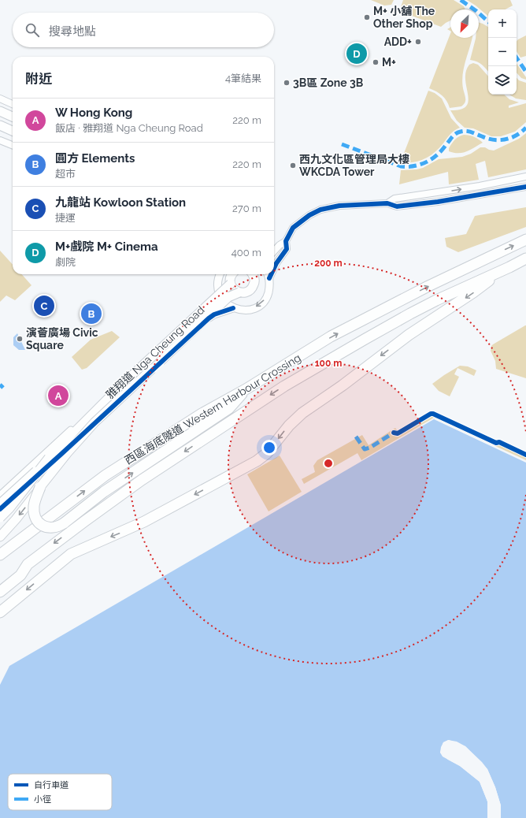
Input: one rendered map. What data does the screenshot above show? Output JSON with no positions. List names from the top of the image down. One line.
{"streets":{"highway":["西區海底隧道 Western Harbour Crossing"],"main road":["雅翔道 Nga Cheung Road"]},"places":["M+ 小舖 The Other Shop","ADD+","M+","3B區 Zone 3B","西九文化區管理局大樓 WKCDA Tower","演薈廣場 Civic Square"],"legend":["自行車道","小徑"],"north":"bottom left","page":{"map_buttons":["+","−"],"search":"搜尋地點","pins":["D","C","B","A"],"heading":["附近","4筆結果"],"list":[{"mark":"A","name":"W Hong Kong","note":"飯店 · 雅翔道 Nga Cheung Road","value":"220 m"},{"mark":"B","name":"圓方 Elements","note":"超市","value":"220 m"},{"mark":"C","name":"九龍站 Kowloon Station","note":"捷運","value":"270 m"},{"mark":"D","name":"M+戲院 M+ Cinema","note":"劇院","value":"400 m"}]},"rings":["200 m","100 m"]}
